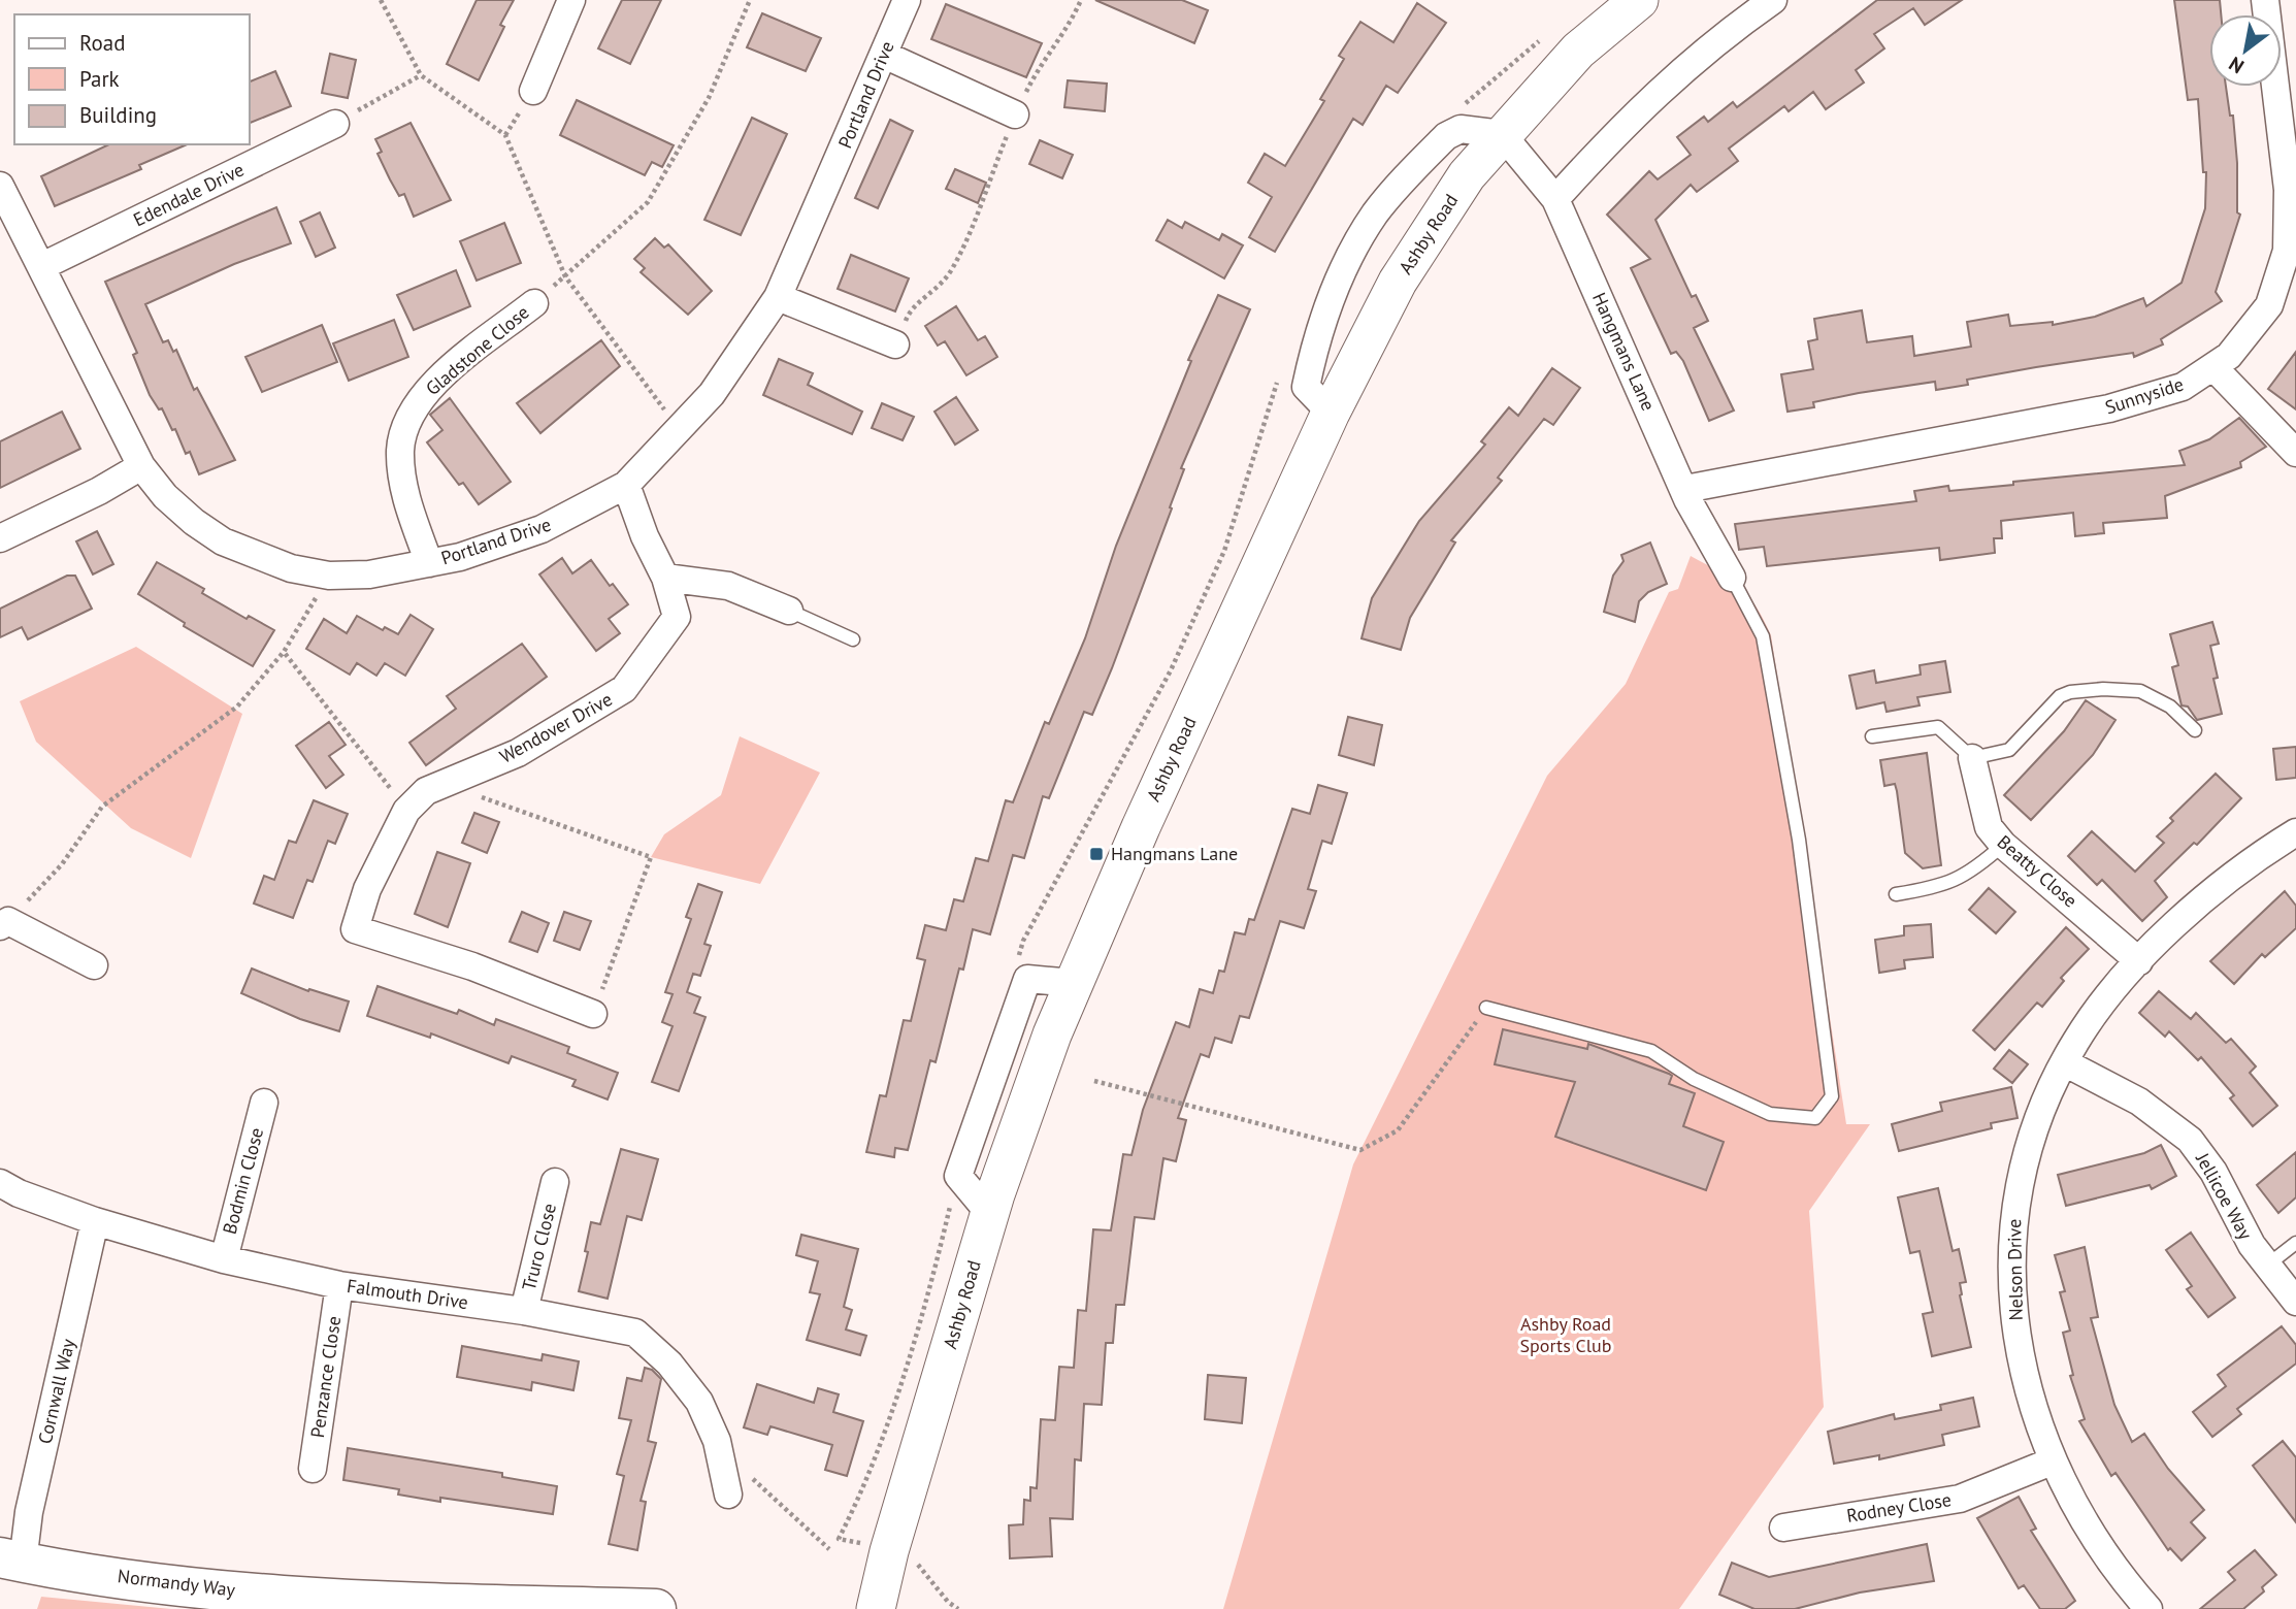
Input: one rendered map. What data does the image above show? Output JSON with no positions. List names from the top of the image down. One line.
{"streets":{"main road":["Ashby Road","Normandy Way"],"street":["Portland Drive","Edendale Drive","Gladstone Close","Hangmans Lane","Sunnyside","Wendover Drive","Beatty Close","Bodmin Close","Jellicoe Way","Truro Close","Nelson Drive","Falmouth Drive","Penzance Close","Cornwall Way","Rodney Close"]},"crossings":[["Portland Drive","Edendale Drive"],["Portland Drive","Gladstone Close"],["Portland Drive","Wendover Drive"],["Ashby Road","Hangmans Lane"],["Hangmans Lane","Sunnyside"],["Beatty Close","Nelson Drive"],["Bodmin Close","Falmouth Drive"],["Jellicoe Way","Nelson Drive"],["Truro Close","Falmouth Drive"],["Nelson Drive","Rodney Close"],["Falmouth Drive","Penzance Close"],["Falmouth Drive","Cornwall Way"],["Cornwall Way","Normandy Way"]],"parks":["Ashby Road Sports Club"],"places":{"transit":["Hangmans Lane"]},"legend":["Road","Park","Building"],"north":"bottom left"}
